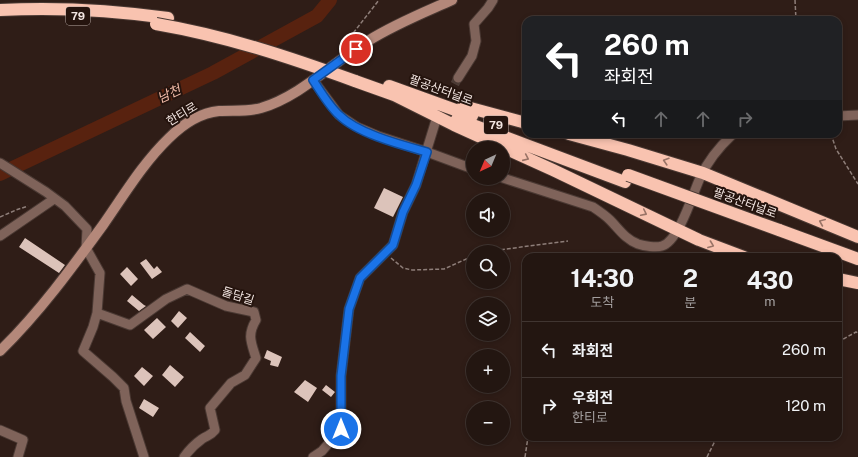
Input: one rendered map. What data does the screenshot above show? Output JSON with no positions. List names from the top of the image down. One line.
{"streets":{"highway":["79","팔공산터널로"],"street":["한티로","돌담길"]},"water":["남천"],"north":"bottom left","page":{"turn":["260 m","좌회전"],"map_buttons":["+","−"],"eta":["14:30","도착","2","분","430","m"],"list":[{"name":"좌회전","value":"260 m"},{"name":"우회전","note":"한티로","value":"120 m"}]}}
